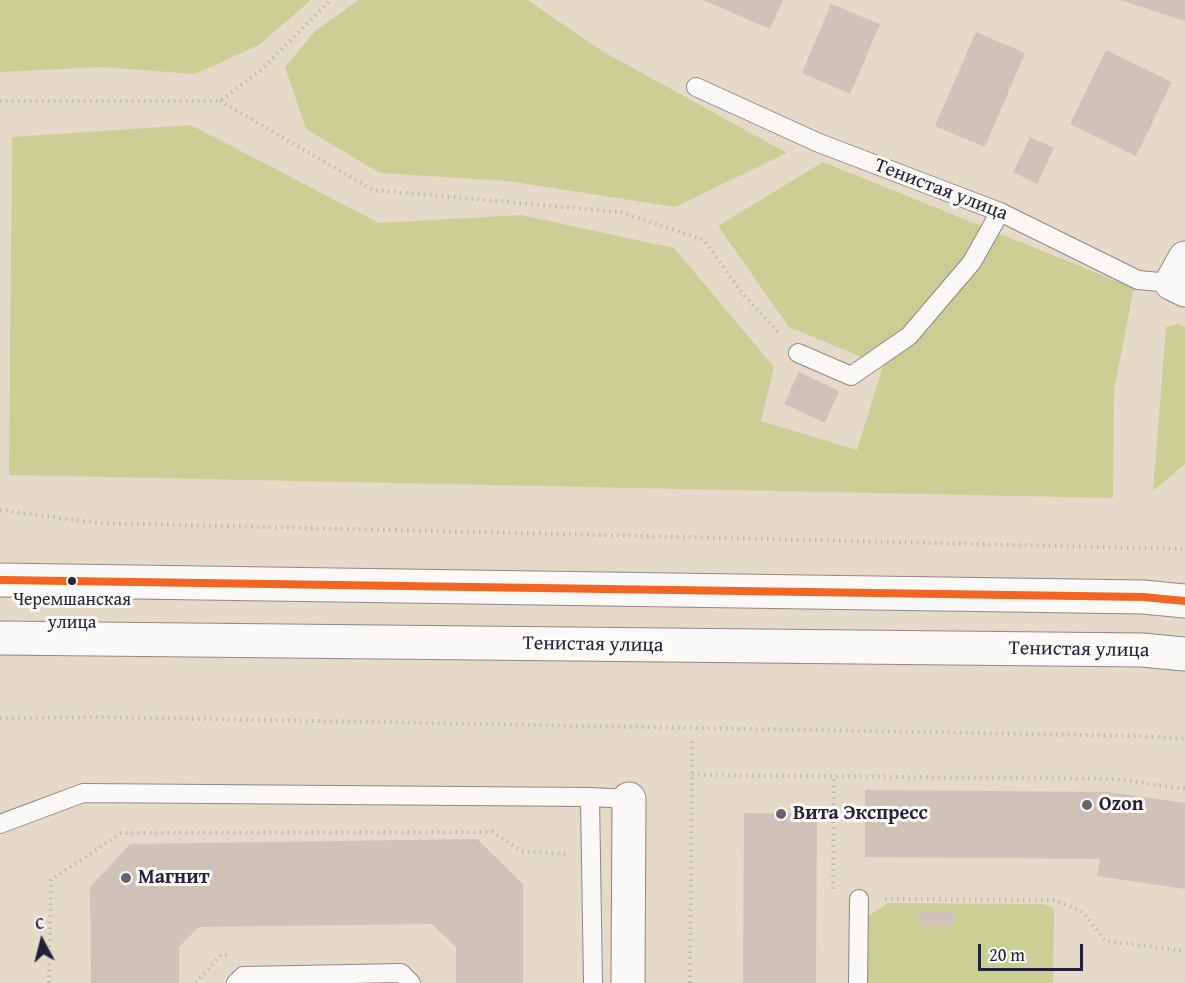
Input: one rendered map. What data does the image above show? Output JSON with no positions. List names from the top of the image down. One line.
{"streets":{"main road":["Тенистая улица"]},"places":["Черемшанская улица","Ozon","Вита Экспресс","Магнит"],"scale_bar":"20 m","north":"top"}
